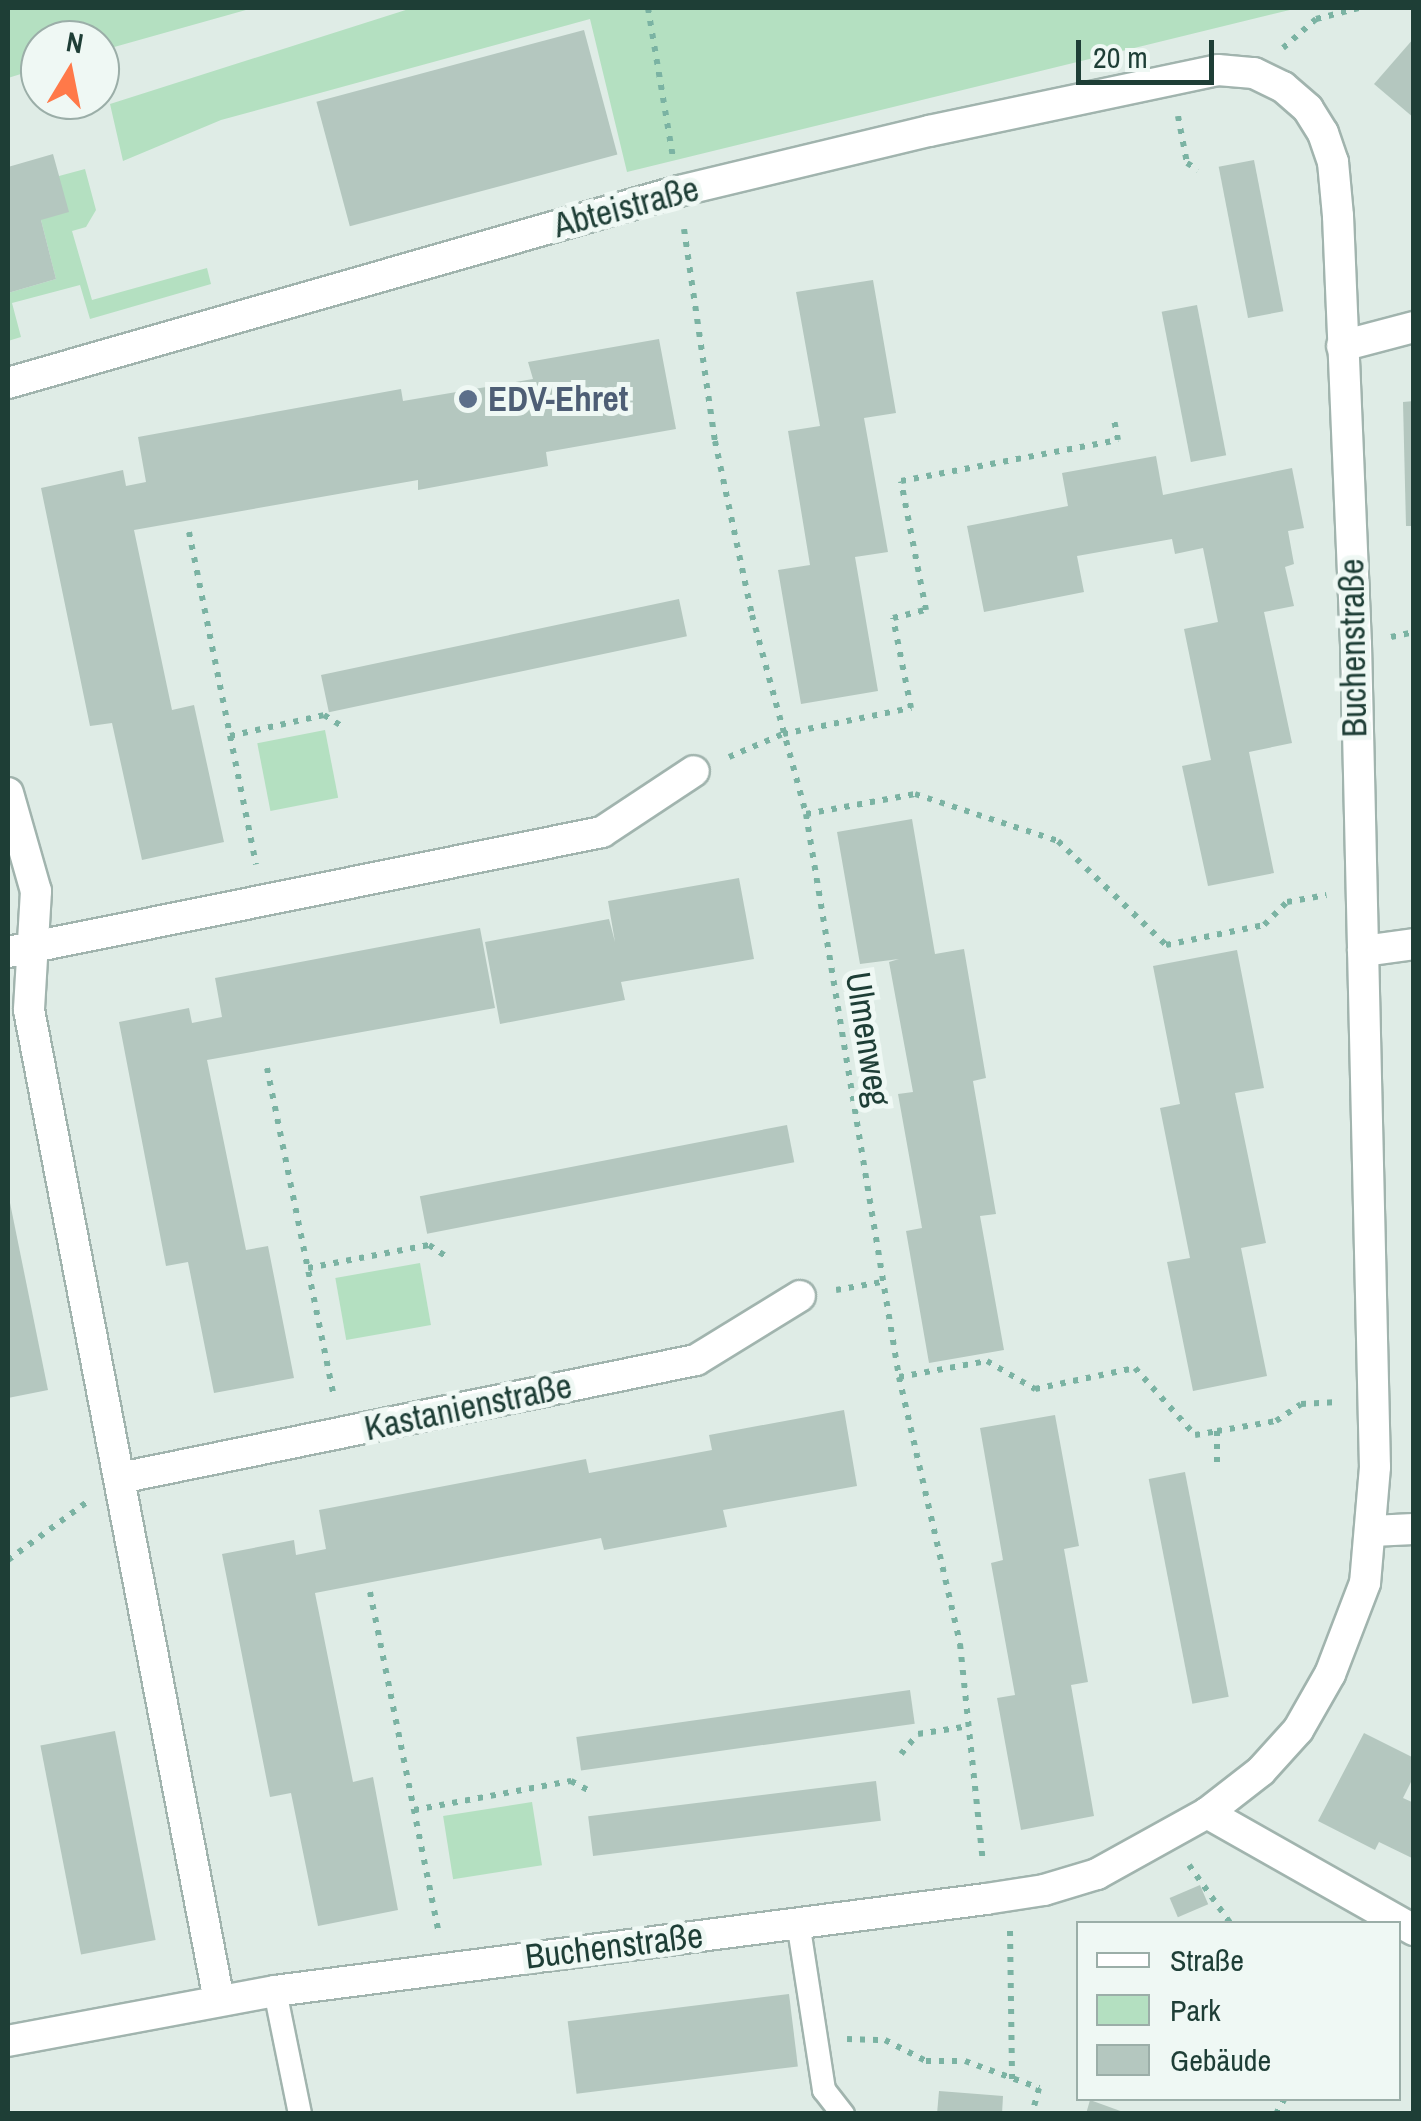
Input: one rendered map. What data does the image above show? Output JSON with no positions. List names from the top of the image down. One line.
{"streets":{"street":["Abteistraße","Buchenstraße","Kastanienstraße"],"path":["Ulmenweg"]},"crossings":[["Abteistraße","Buchenstraße"],["Abteistraße","Ulmenweg"],["Buchenstraße","Ulmenweg"]],"places":["EDV-Ehret"],"legend":["Straße","Park","Gebäude"],"scale_bar":"20 m","north":"top"}
